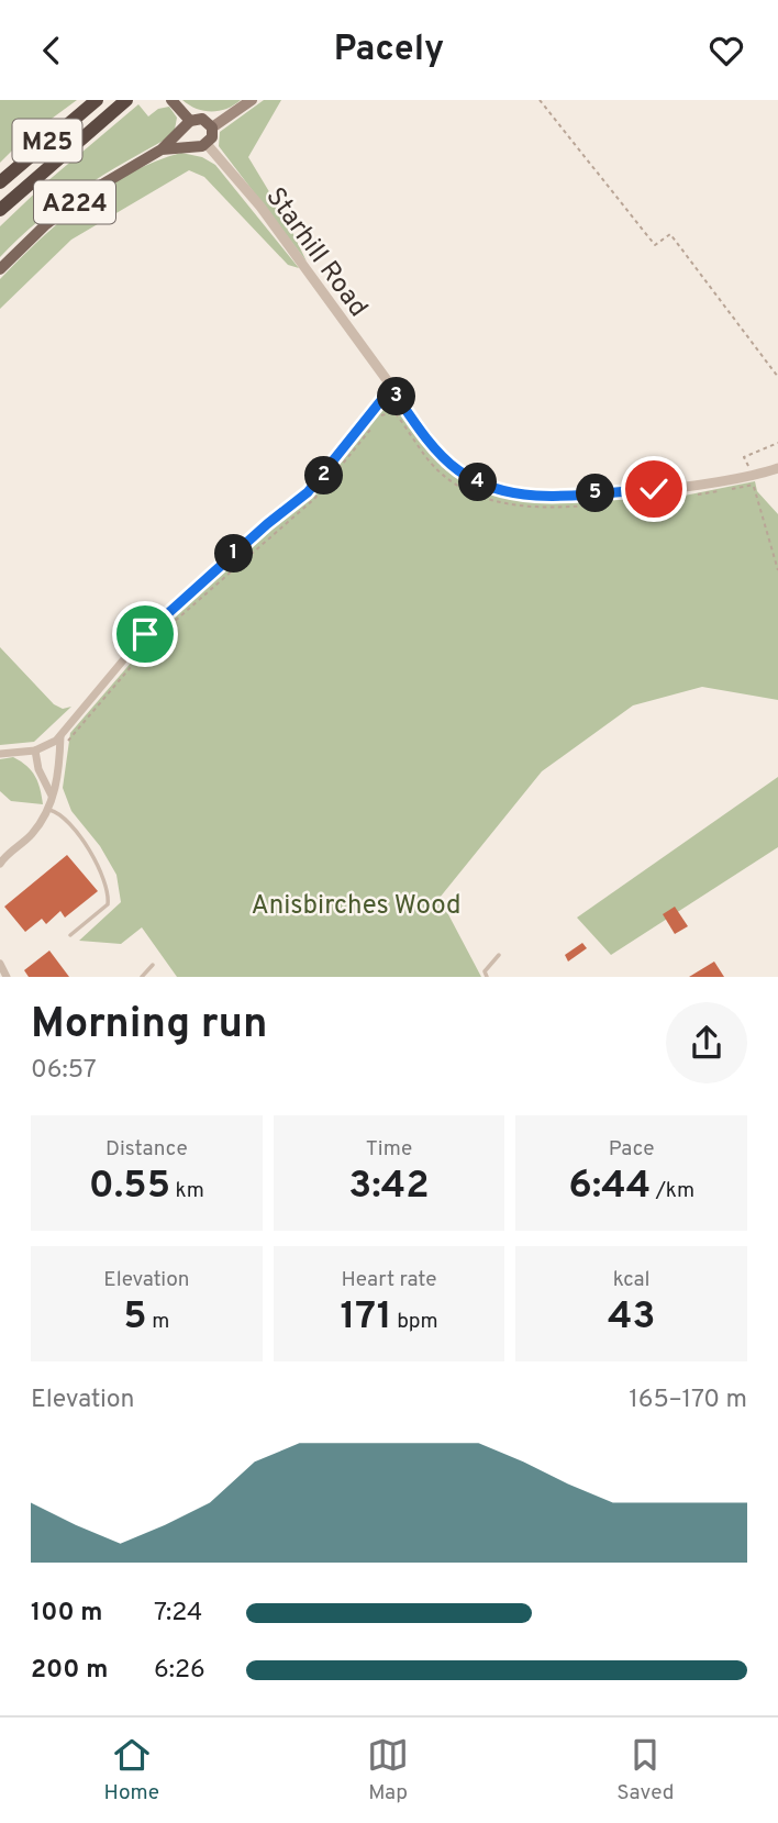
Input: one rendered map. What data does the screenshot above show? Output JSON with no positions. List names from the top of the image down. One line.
{"streets":{"highway":["M25"],"main road":["A224"],"street":["Starhill Road"]},"crossings":[["A224","Starhill Road"]],"parks":["Anisbirches Wood"],"page":{"header":"Pacely","pins":["3","2","4","5","1"],"heading":["Morning run","06:57"],"stats":[["Distance","0.55 km"],["Time","3:42"],["Pace","6:44 /km"],["Elevation","5 m"],["Heart rate","171 bpm"],["kcal","43"]],"chart":["Elevation","165–170 m"],"list":[{"name":"100 m","note":"7:24"},{"name":"200 m","note":"6:26"}],"tabs":["Home","Map","Saved"]}}
